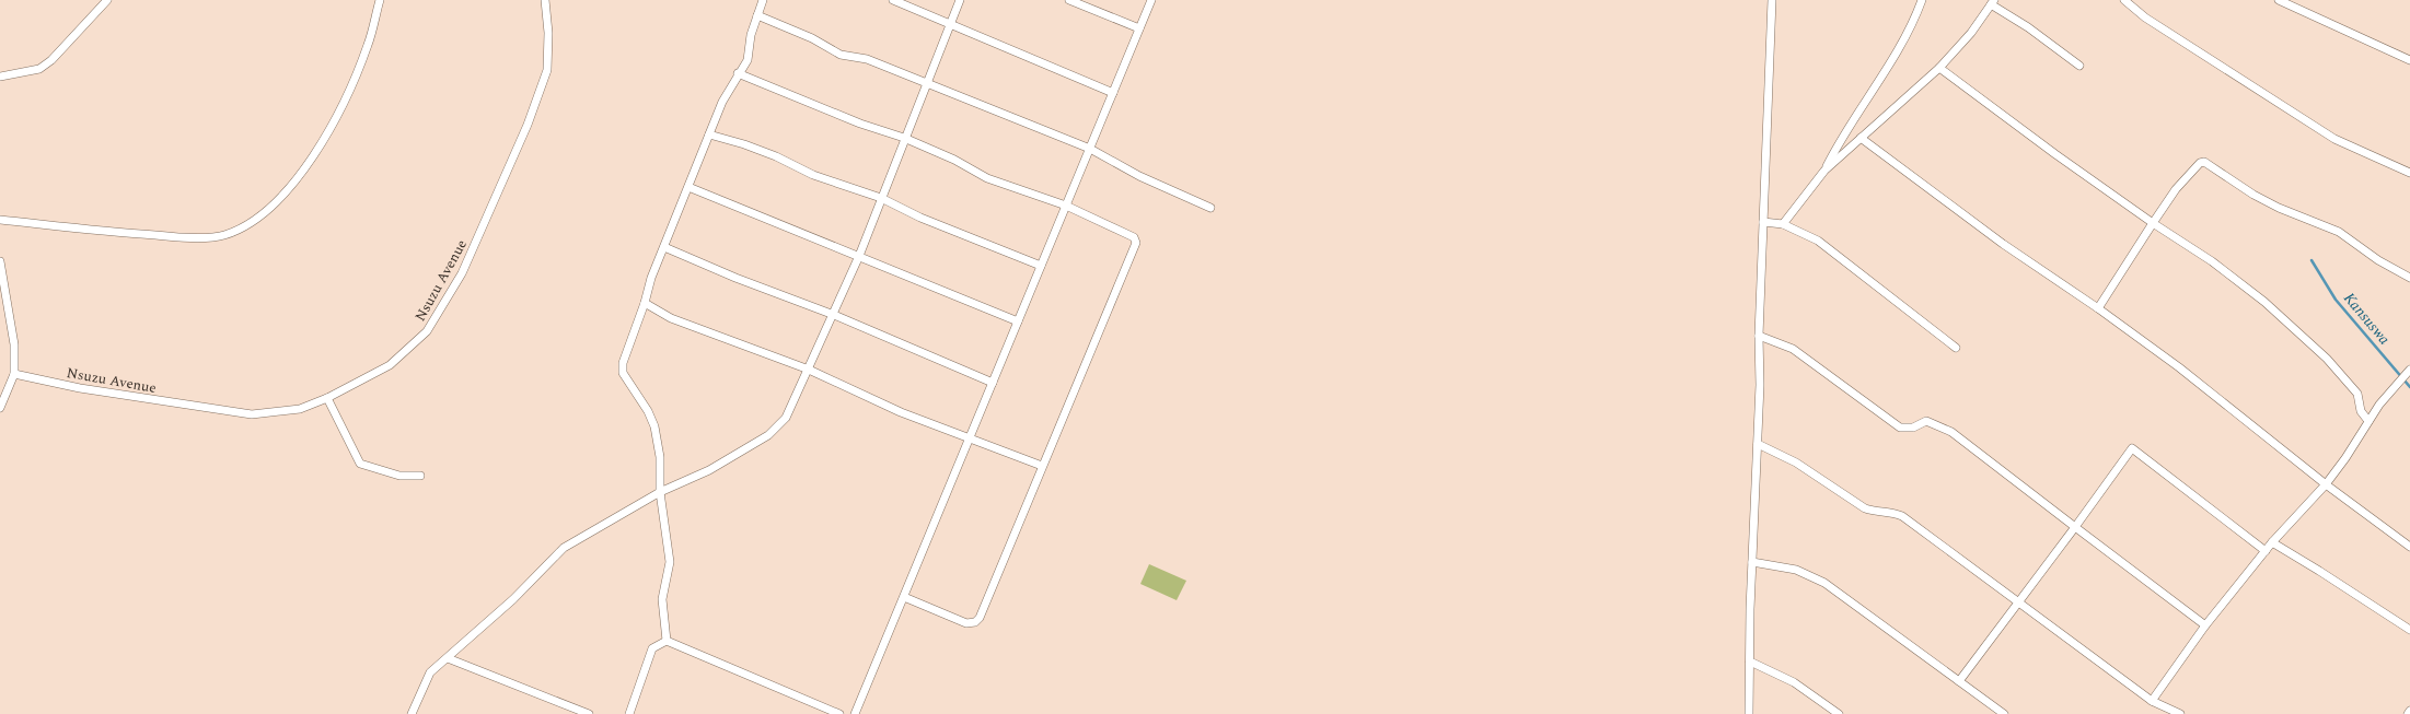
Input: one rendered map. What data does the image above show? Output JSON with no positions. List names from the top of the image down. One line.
{"streets":{"street":["Nsuzu Avenue"]},"water":["Kansuswa"]}
